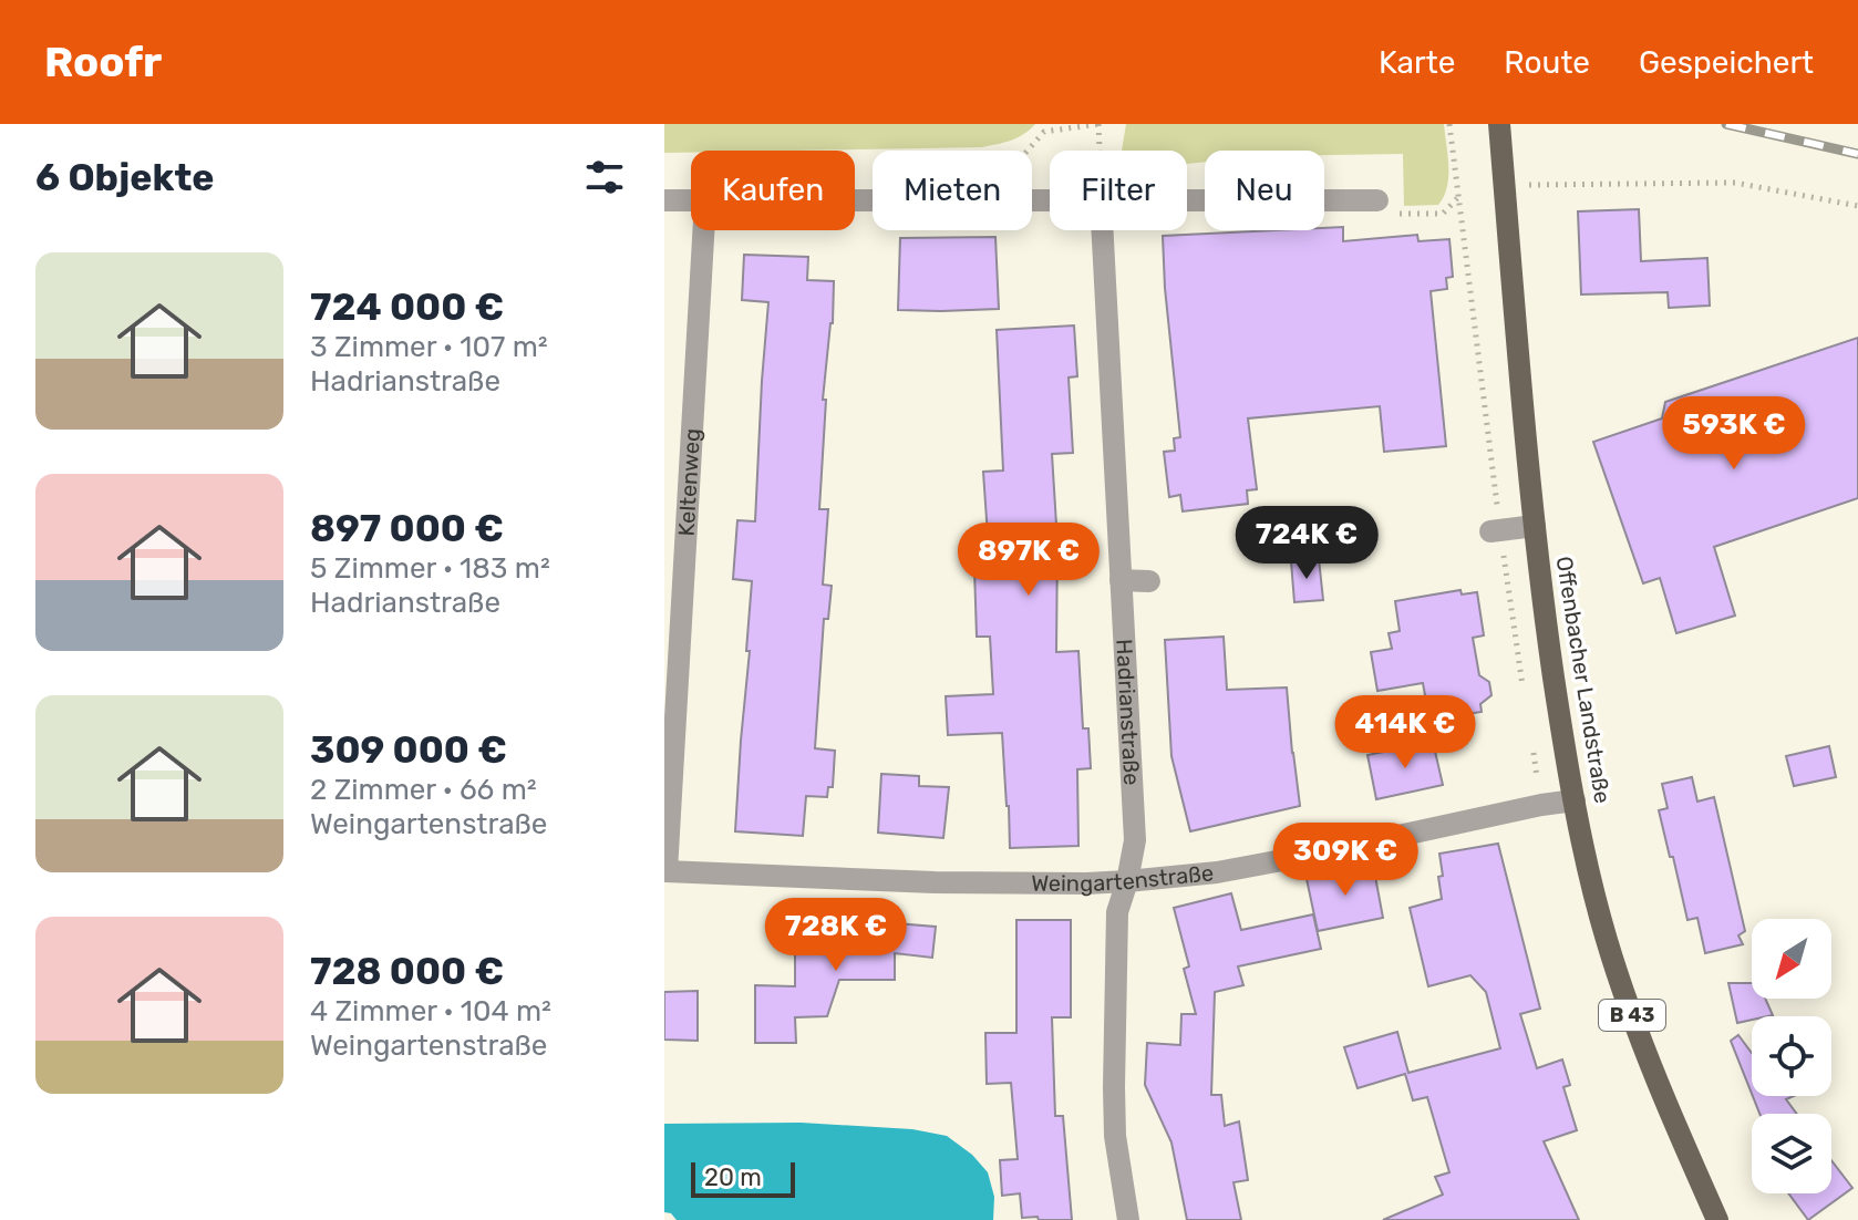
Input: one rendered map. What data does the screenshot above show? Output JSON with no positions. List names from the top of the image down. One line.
{"streets":{"main road":["Offenbacher Landstraße","B 43"],"street":["Keltenweg","Hadrianstraße","Weingartenstraße"]},"crossings":[["Keltenweg","Weingartenstraße"],["Offenbacher Landstraße","Weingartenstraße"],["Hadrianstraße","Weingartenstraße"]],"scale_bar":"20 m","north":"bottom left","page":{"header":"Roofr","nav":["Karte","Route","Gespeichert"],"heading":"6 Objekte","chip":["Kaufen","Mieten","Filter","Neu"],"list":[{"name":"724 000 €","note":"3 Zimmer · 107 m² · Hadrianstraße"},{"name":"897 000 €","note":"5 Zimmer · 183 m² · Hadrianstraße"},{"name":"309 000 €","note":"2 Zimmer · 66 m² · Weingartenstraße"},{"name":"728 000 €","note":"4 Zimmer · 104 m² · Weingartenstraße"}],"price":["593K €","724K €","897K €","414K €","309K €","728K €"],"scale":"20 m"}}
